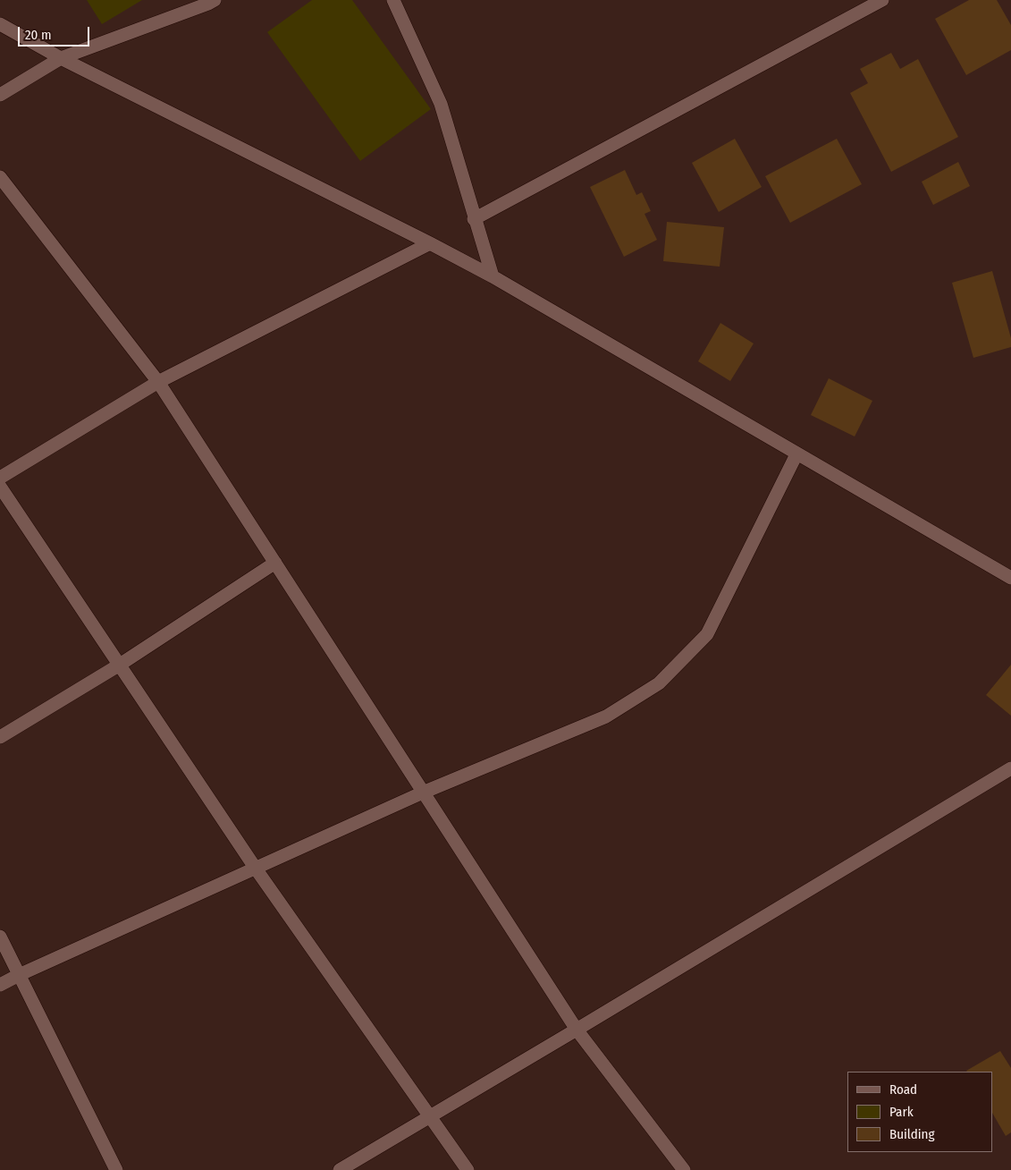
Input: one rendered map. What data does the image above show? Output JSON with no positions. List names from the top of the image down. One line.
{"legend":["Road","Park","Building"],"scale_bar":"20 m"}
